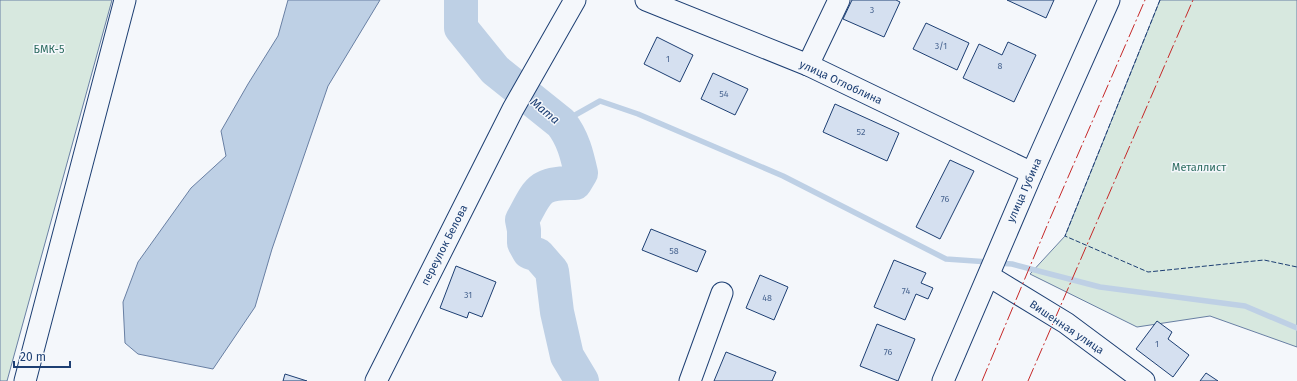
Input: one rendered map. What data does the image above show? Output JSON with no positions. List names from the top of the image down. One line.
{"streets":{"street":["улица Оглоблина","улица Губина","переулок Белова","Вишенная улица"]},"crossings":[["улица Оглоблина","улица Губина"],["улица Губина","Вишенная улица"]],"water":["Мата"],"parks":["БМК-5","Металлист"],"house_numbers":["3","3/1","1","8","54","52","76","58","74","31","48","1","76"],"scale_bar":"20 m"}
